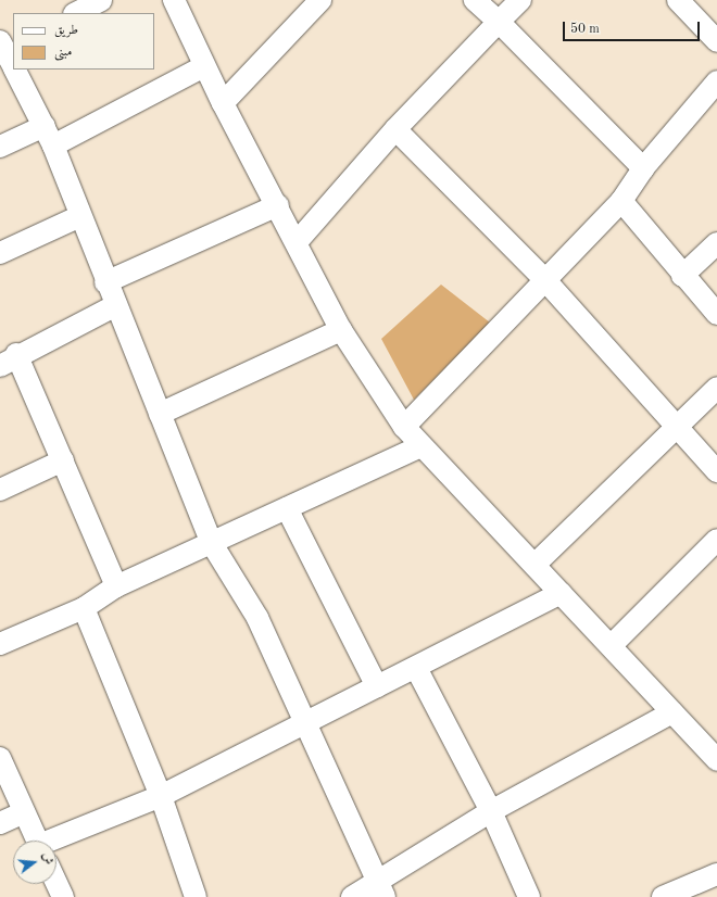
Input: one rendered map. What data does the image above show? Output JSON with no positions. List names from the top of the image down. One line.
{"legend":["طريق","مبنى"],"scale_bar":"50 m","north":"right"}
